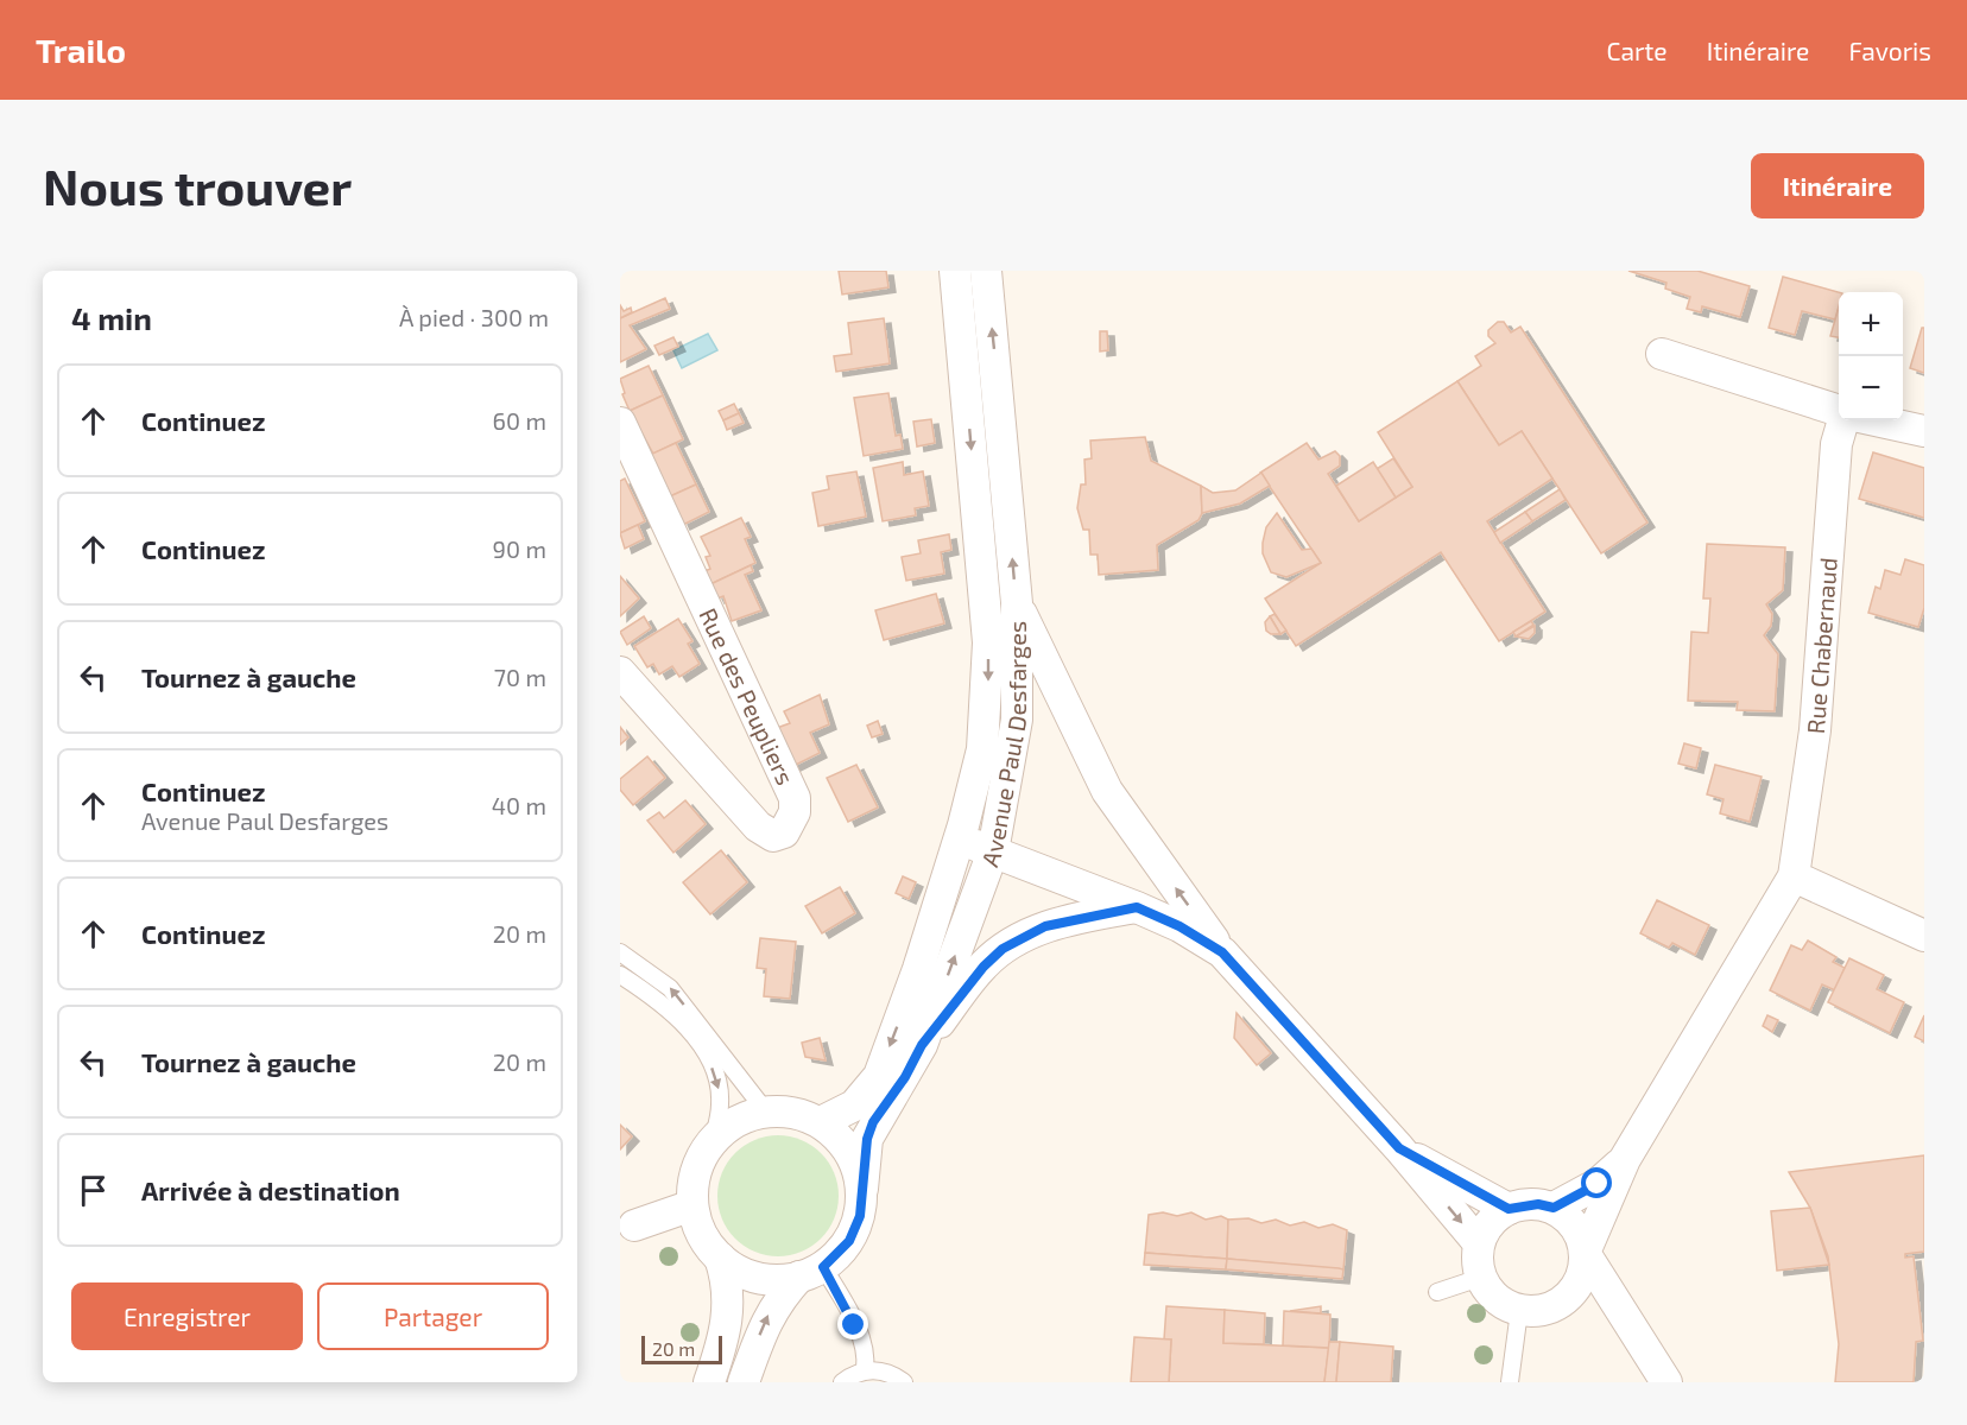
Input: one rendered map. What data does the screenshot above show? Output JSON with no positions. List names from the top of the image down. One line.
{"streets":{"street":["Rue Chabernaud","Rue des Peupliers","Avenue Paul Desfarges"]},"scale_bar":"20 m","page":{"header":"Trailo","nav":["Carte","Itinéraire","Favoris"],"buttons":["Itinéraire",["Enregistrer","Partager"]],"title":"Nous trouver","heading":["4 min","À pied · 300 m"],"map_buttons":["+","−"],"list":[["Continuez","60 m"],["Continuez","90 m"],["Tournez à gauche","70 m"],["Continuez","Avenue Paul Desfarges","40 m"],["Continuez","20 m"],["Tournez à gauche","20 m"],"Arrivée à destination"],"scale":"20 m"}}
